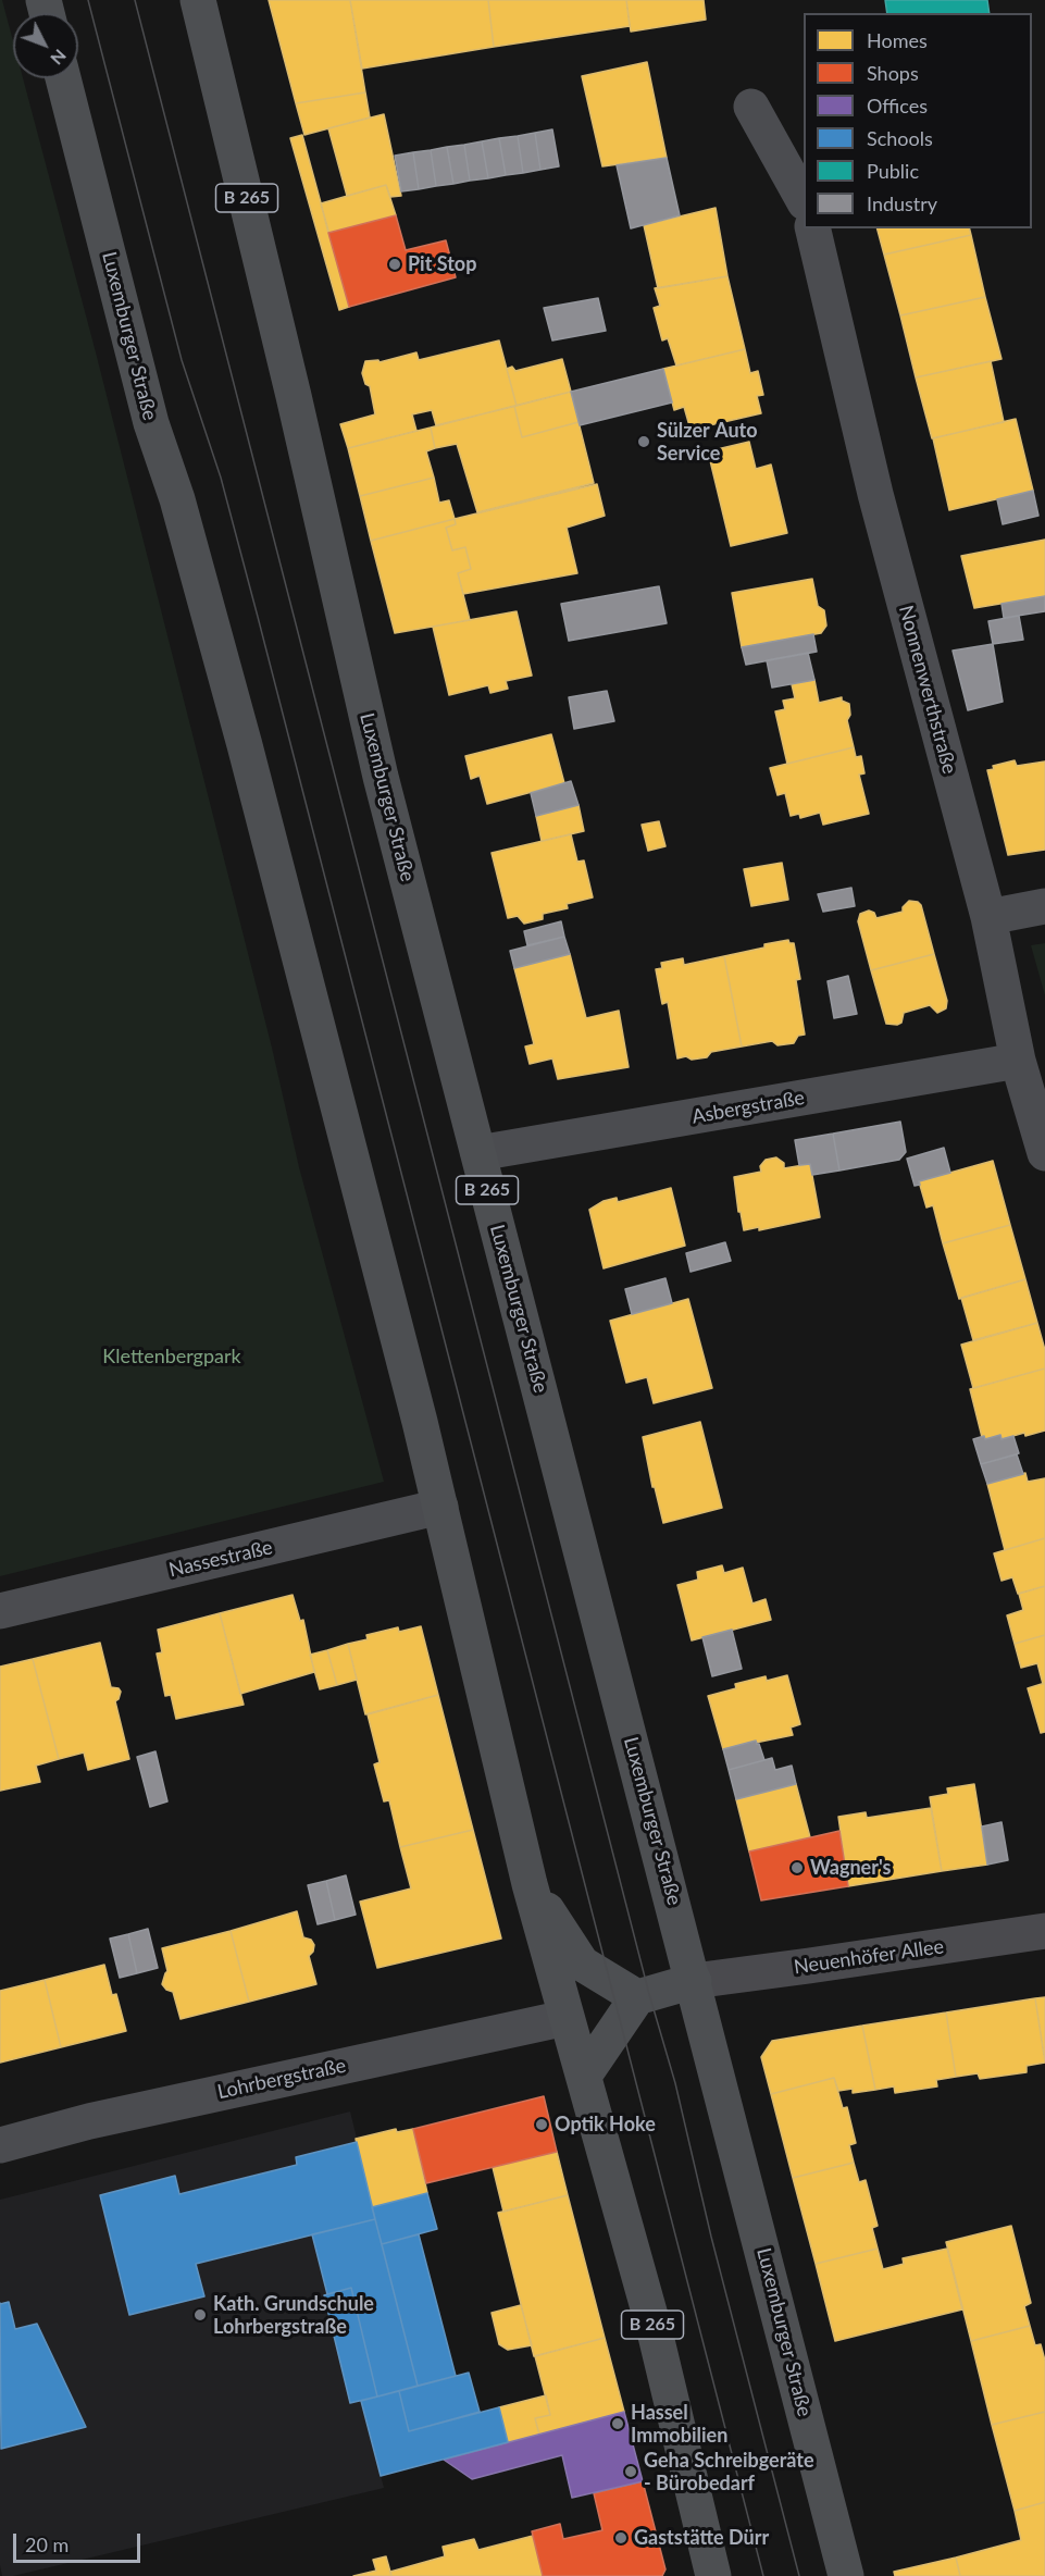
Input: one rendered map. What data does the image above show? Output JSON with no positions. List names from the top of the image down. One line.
{"streets":{"main road":["B 265","Luxemburger Straße"],"street":["Nonnenwerthstraße","Asbergstraße","Nassestraße","Neuenhöfer Allee","Lohrbergstraße"]},"crossings":[["Luxemburger Straße","Asbergstraße"],["Luxemburger Straße","Nassestraße"],["Luxemburger Straße","Neuenhöfer Allee"],["Luxemburger Straße","Lohrbergstraße"],["Nonnenwerthstraße","Asbergstraße"]],"parks":["Klettenbergpark"],"places":["Pit Stop","Sülzer Auto Service","Wagner's","Optik Hoke","Kath. Grundschule Lohrbergstraße","Hassel Immobilien","Geha Schreibgeräte - Bürobedarf","Gaststätte Dürr"],"legend":["Homes","Shops","Offices","Schools","Public","Industry"],"scale_bar":"20 m","north":"bottom right"}
